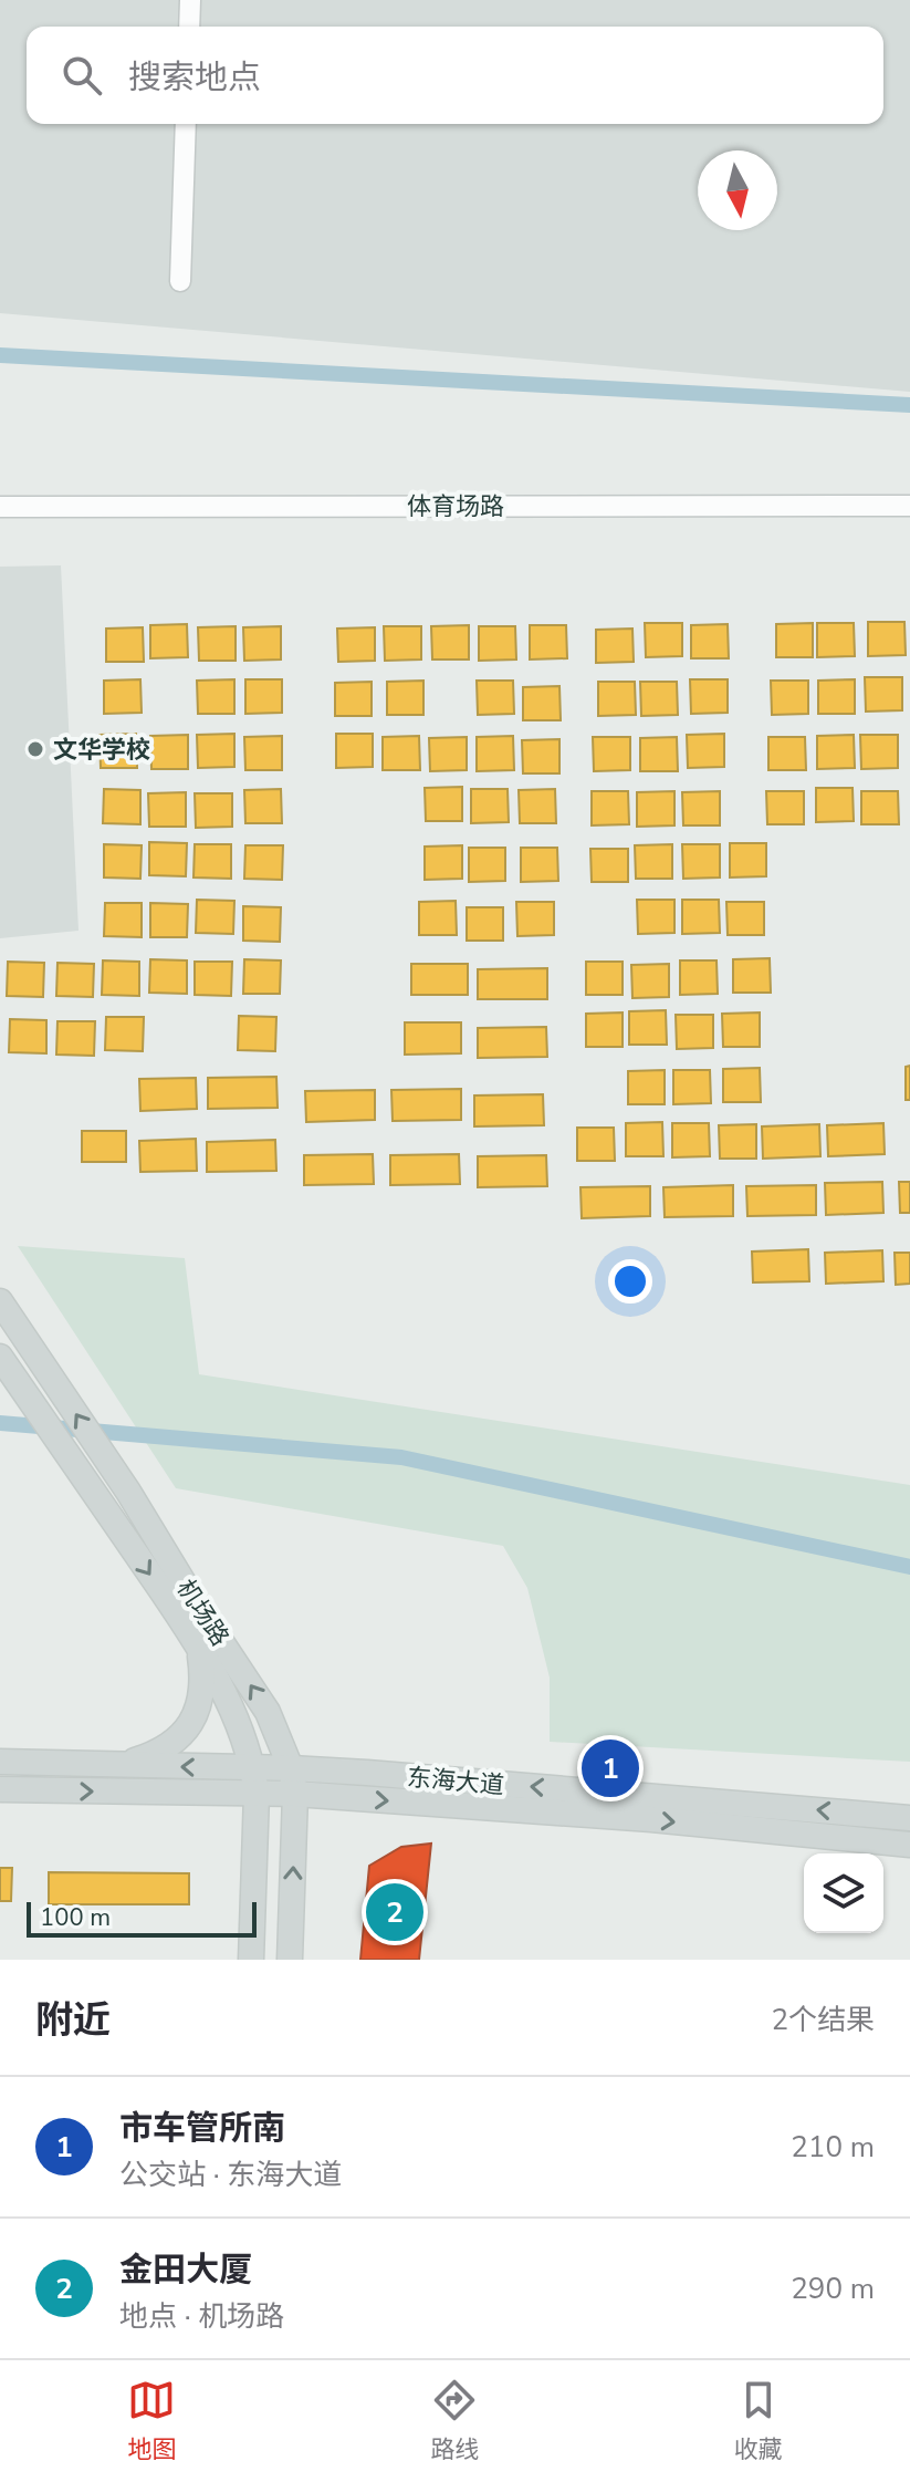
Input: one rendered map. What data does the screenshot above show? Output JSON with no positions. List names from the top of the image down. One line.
{"streets":{"main road":["体育场路","机场路","东海大道"]},"crossings":[["机场路","东海大道"]],"places":["文华学校"],"scale_bar":"100 m","north":"bottom","page":{"search":"搜索地点","pins":["1","2"],"scale":"100 m","heading":["附近","2个结果"],"list":[{"mark":"1","name":"市车管所南","note":"公交站 · 东海大道","value":"210 m"},{"mark":"2","name":"金田大厦","note":"地点 · 机场路","value":"290 m"}],"nav":["地图","路线","收藏"]}}
